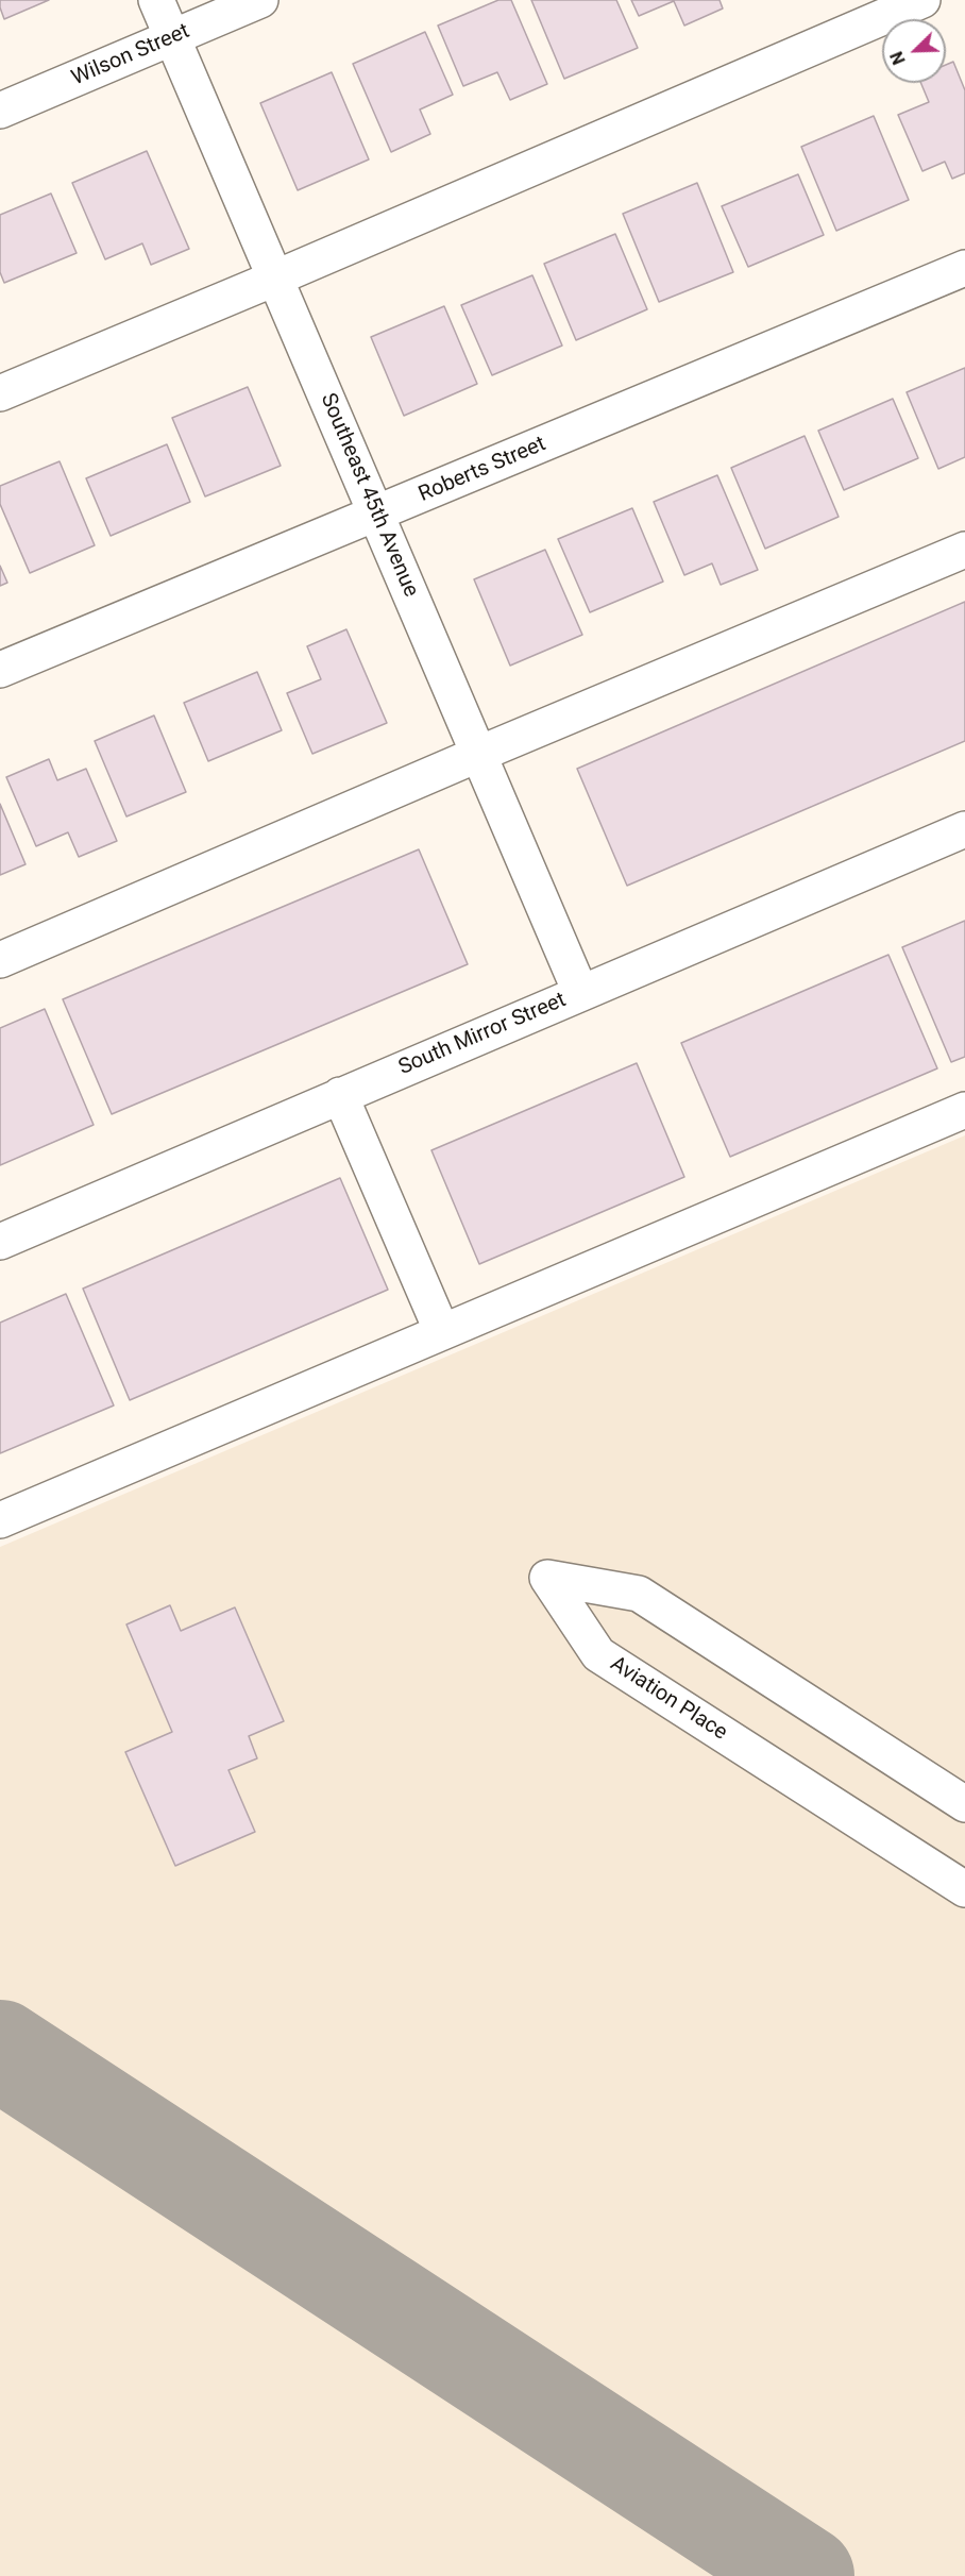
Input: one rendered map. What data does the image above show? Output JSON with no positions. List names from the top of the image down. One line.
{"streets":{"street":["Wilson Street","Roberts Street","Southeast 45th Avenue","South Mirror Street","Aviation Place"]},"crossings":[["Wilson Street","Southeast 45th Avenue"],["Roberts Street","Southeast 45th Avenue"],["Southeast 45th Avenue","South Mirror Street"]],"north":"bottom left"}
